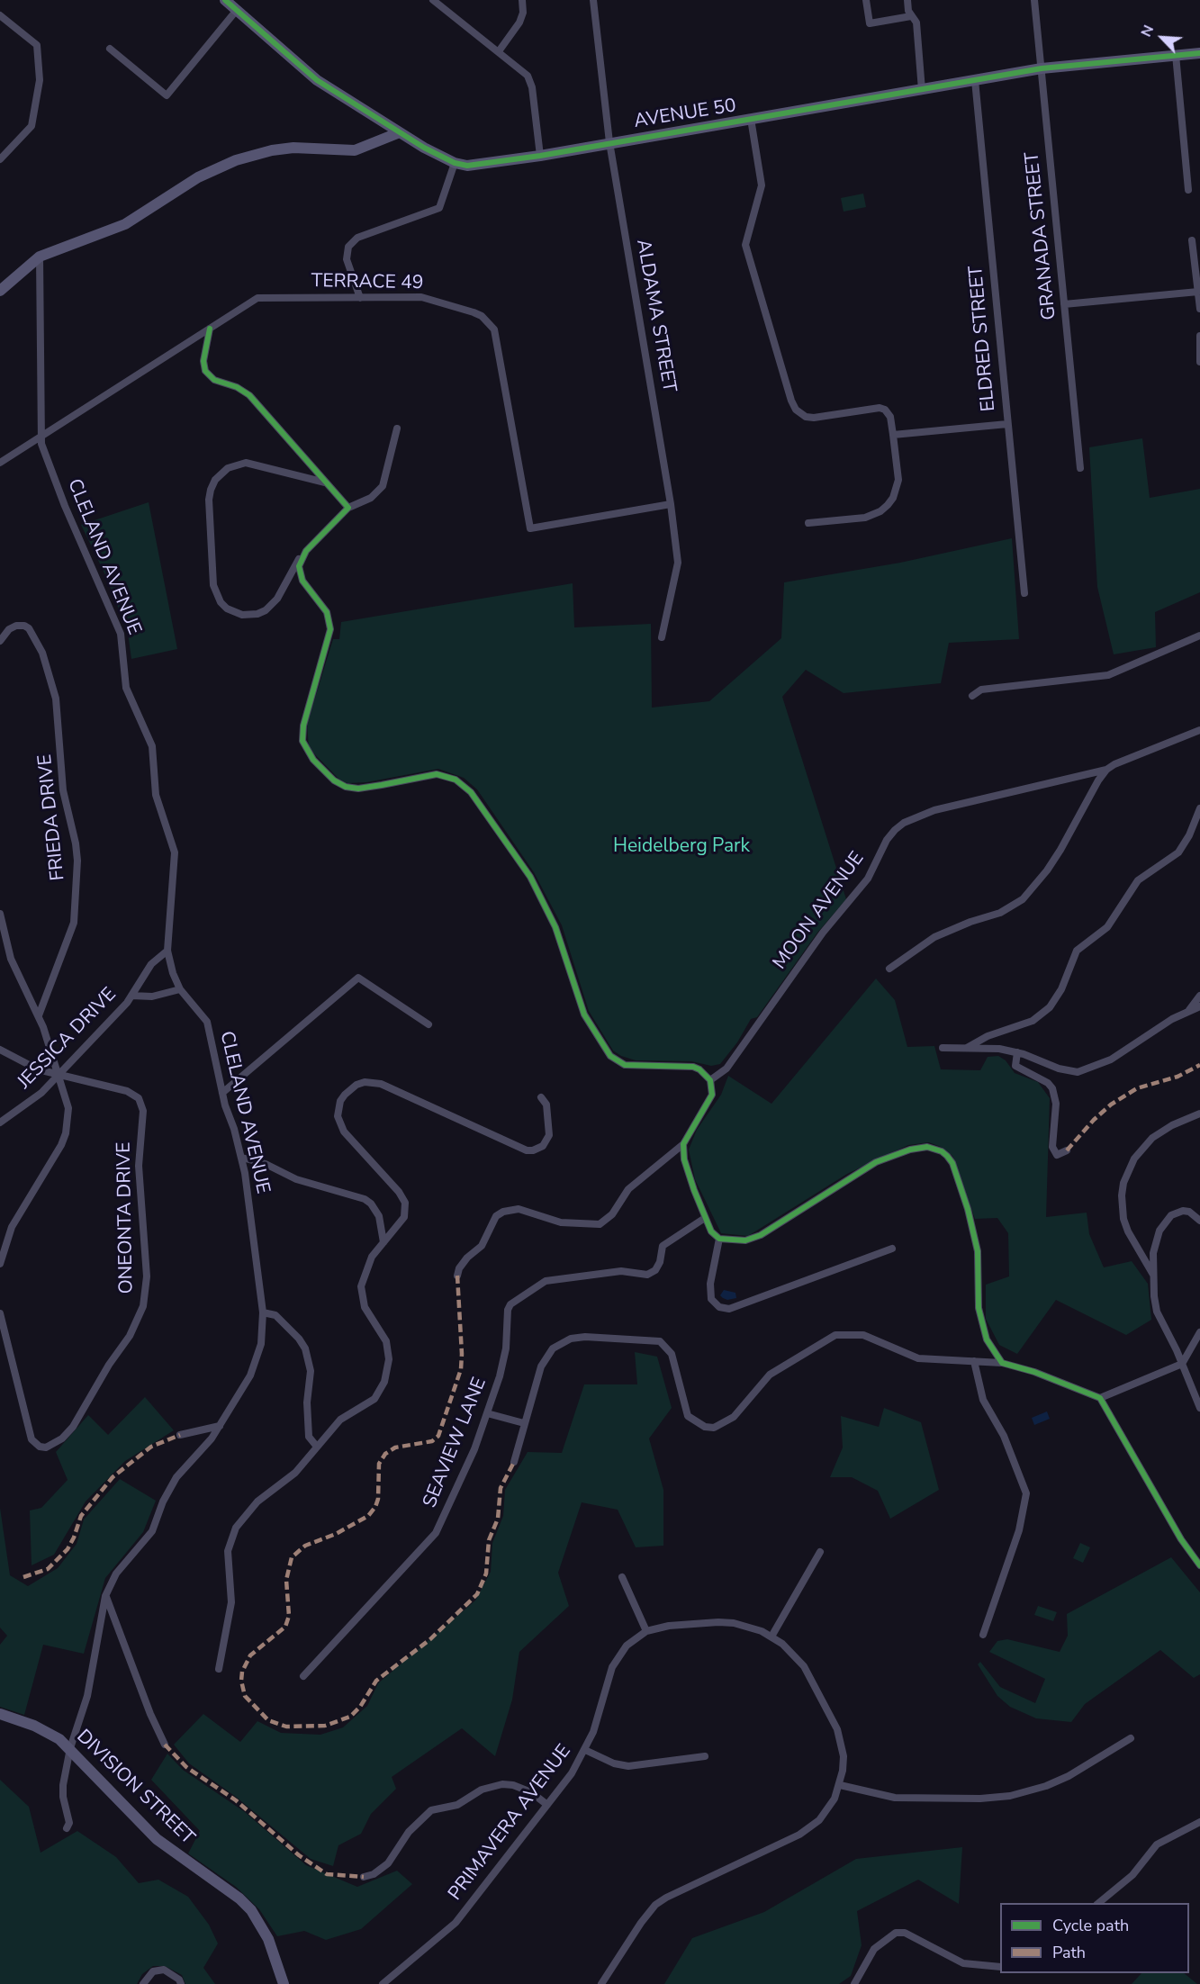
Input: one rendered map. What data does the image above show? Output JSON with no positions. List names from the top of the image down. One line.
{"streets":{"street":["AVENUE 50","GRANADA STREET","TERRACE 49","ALDAMA STREET","ELDRED STREET","CLELAND AVENUE","FRIEDA DRIVE","MOON AVENUE","JESSICA DRIVE","ONEONTA DRIVE","SEAVIEW LANE","DIVISION STREET","PRIMAVERA AVENUE"]},"crossings":[["AVENUE 50","GRANADA STREET"],["AVENUE 50","ALDAMA STREET"],["AVENUE 50","ELDRED STREET"],["TERRACE 49","ALDAMA STREET"],["TERRACE 49","CLELAND AVENUE"],["CLELAND AVENUE","JESSICA DRIVE"],["CLELAND AVENUE","DIVISION STREET"],["JESSICA DRIVE","ONEONTA DRIVE"]],"parks":["Heidelberg Park"],"legend":["Cycle path","Path"],"north":"top left"}
